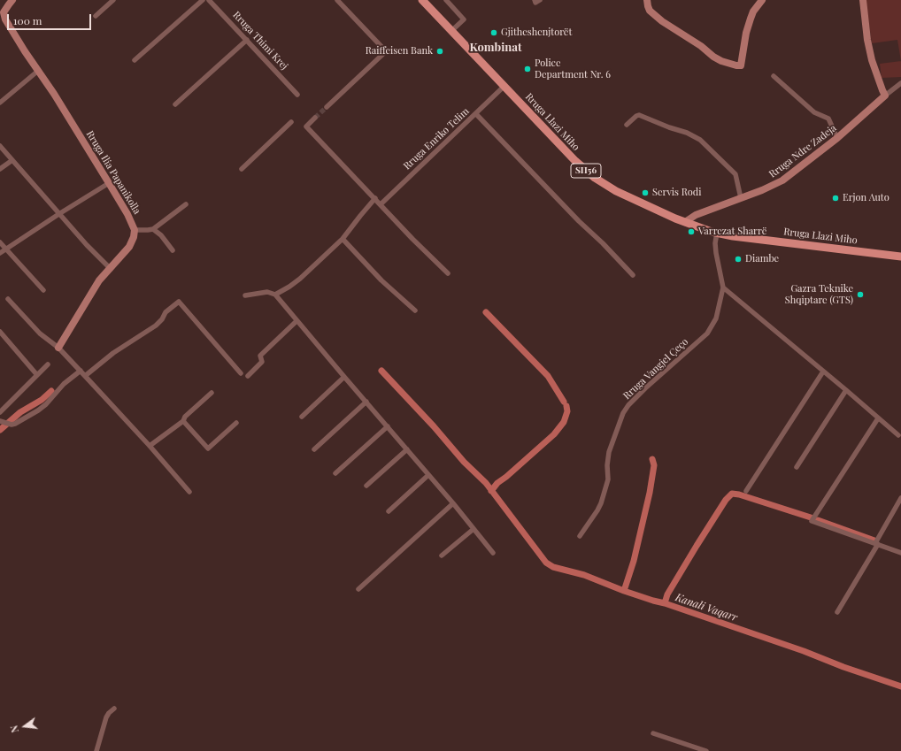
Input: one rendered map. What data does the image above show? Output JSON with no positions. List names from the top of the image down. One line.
{"streets":{"main road":["Rruga Llazi Miho","SH56"],"street":["Rruga Thimi Krej","Rruga Enriko Telim","Rruga Ndre Zadeja","Rruga Ilia Papanikolla","Rruga Vangjel Çeço"]},"crossings":[["Rruga Llazi Miho","Rruga Enriko Telim"],["Rruga Llazi Miho","Rruga Ndre Zadeja"],["Rruga Llazi Miho","Rruga Vangjel Çeço"]],"districts":["Kombinat"],"water":["Kanali Vaqarr"],"places":["Gjitheshenjtorët","Raiffeisen Bank","Police Department Nr. 6","Servis Rodi","Erjon Auto","Varrezat Sharrë","Diambe","Gazra Teknike Shqiptare (GTS)"],"scale_bar":"100 m","north":"left"}
